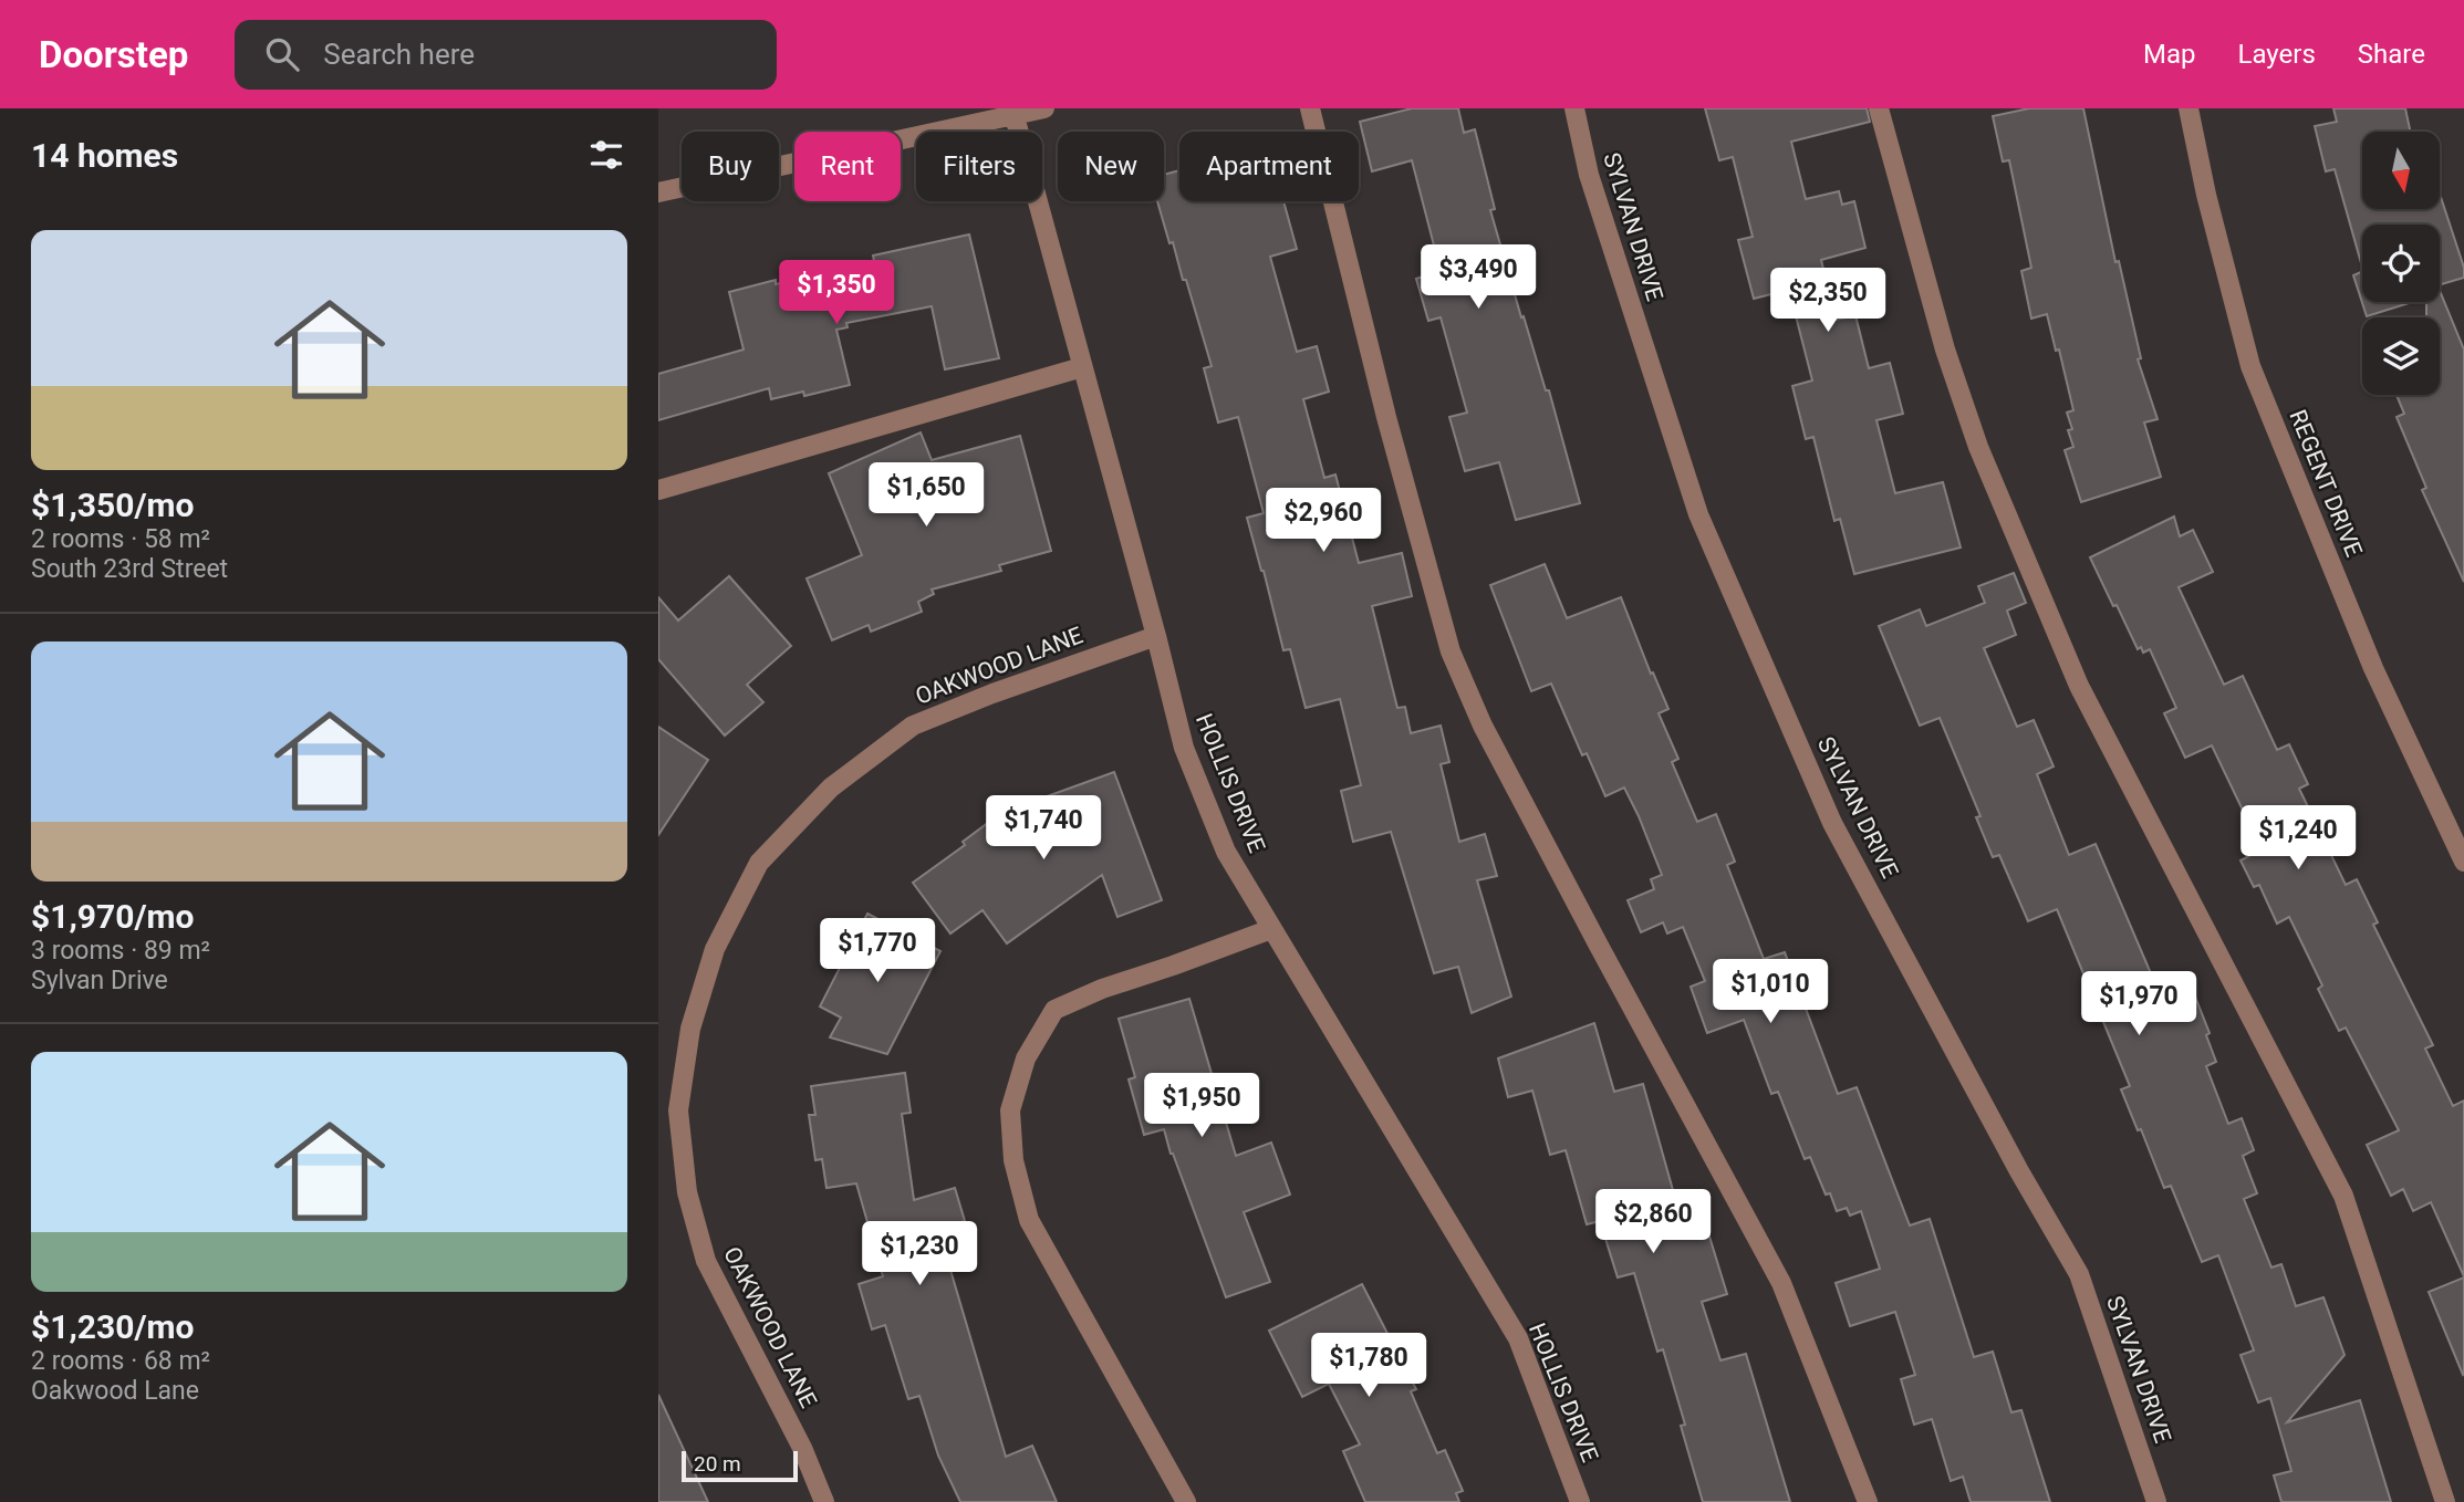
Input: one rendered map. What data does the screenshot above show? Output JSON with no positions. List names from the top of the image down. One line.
{"streets":{"street":["SYLVAN DRIVE","REGENT DRIVE","OAKWOOD LANE","HOLLIS DRIVE"]},"crossings":[["OAKWOOD LANE","HOLLIS DRIVE"]],"scale_bar":"20 m","north":"bottom","page":{"header":"Doorstep","search":"Search here","nav":["Map","Layers","Share"],"heading":"14 homes","chip":["Buy","Rent","Filters","New","Apartment"],"list":[{"name":"$1,350/mo","note":"2 rooms · 58 m² · South 23rd Street"},{"name":"$1,970/mo","note":"3 rooms · 89 m² · Sylvan Drive"},{"name":"$1,230/mo","note":"2 rooms · 68 m² · Oakwood Lane"}],"price":["$3,490","$1,350","$2,350","$1,650","$2,960","$1,740","$1,240","$1,770","$1,010","$1,970","$1,950","$2,860","$1,230","$1,780"],"scale":"20 m"}}
